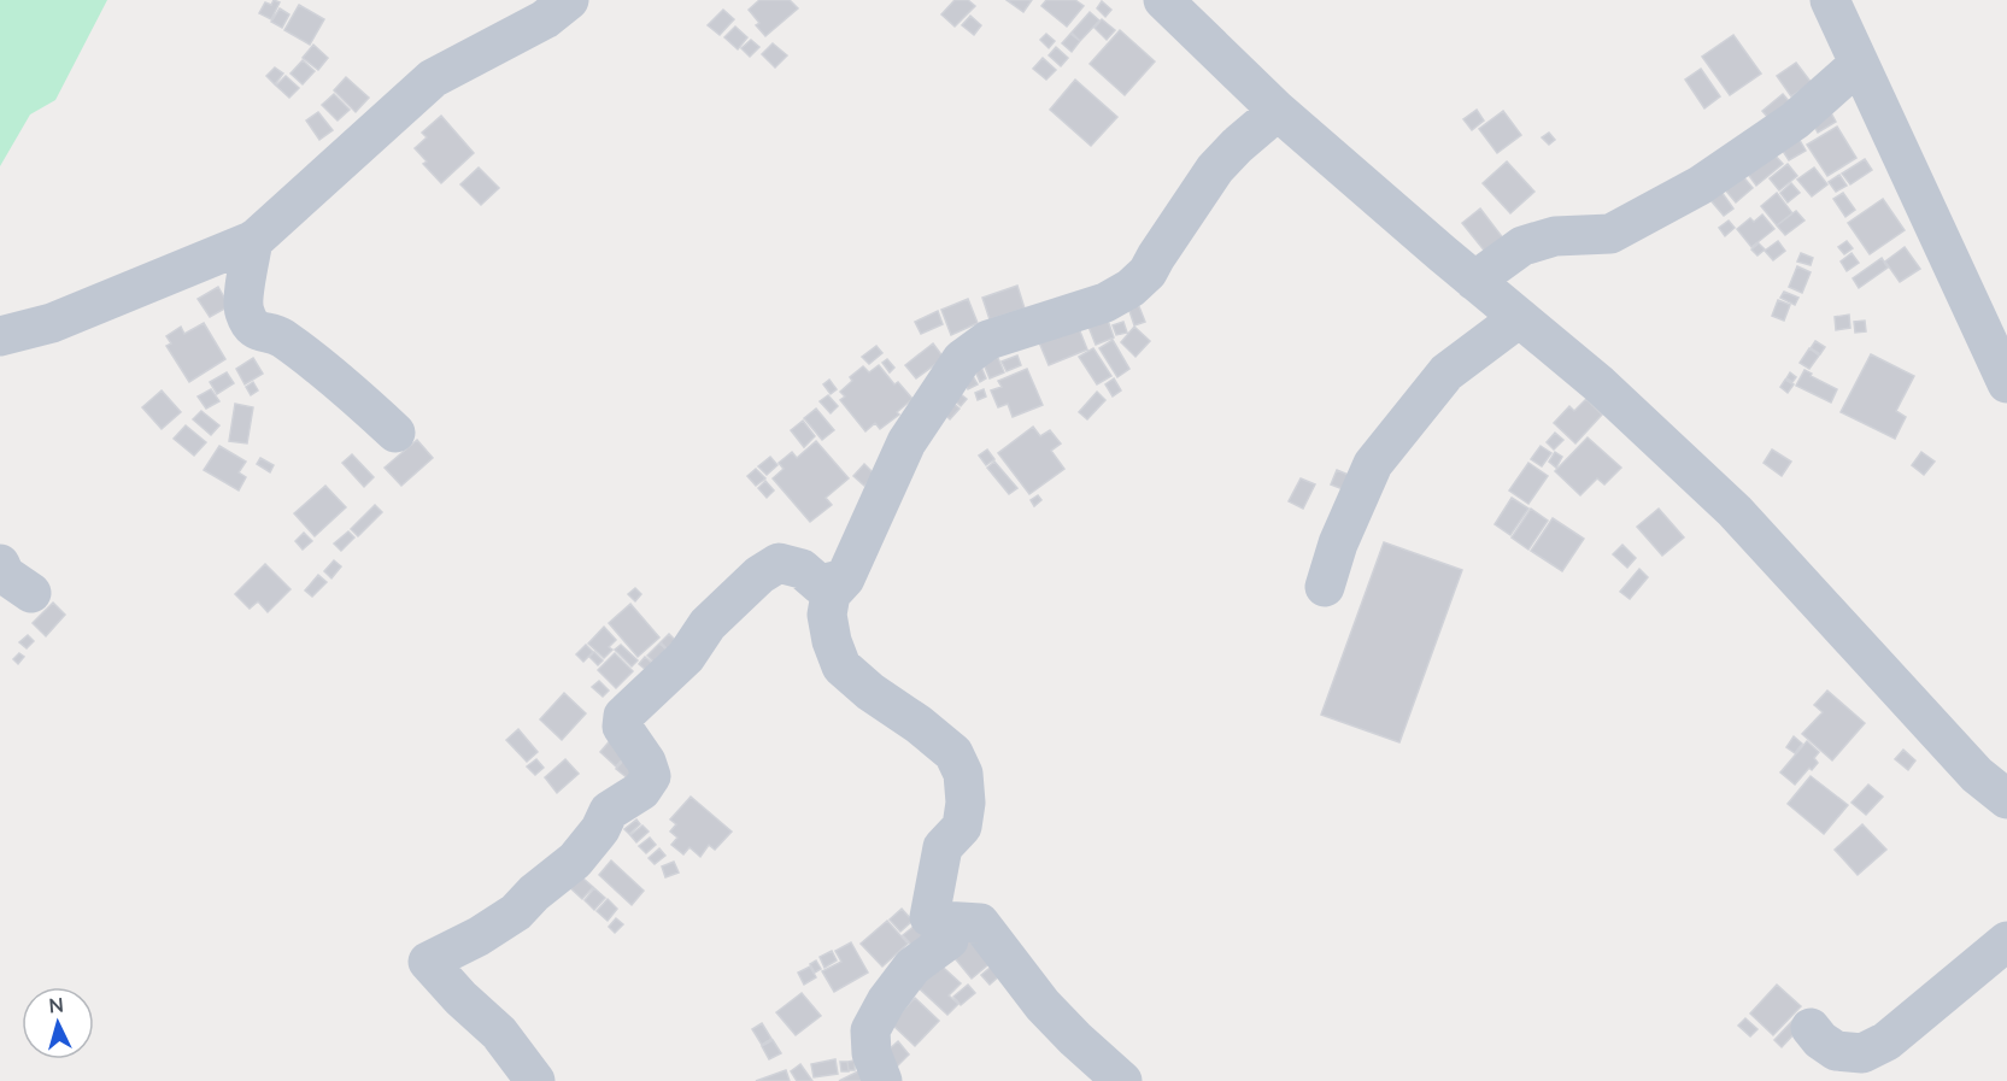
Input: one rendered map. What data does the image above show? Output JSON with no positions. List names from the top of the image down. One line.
{"north":"top"}
